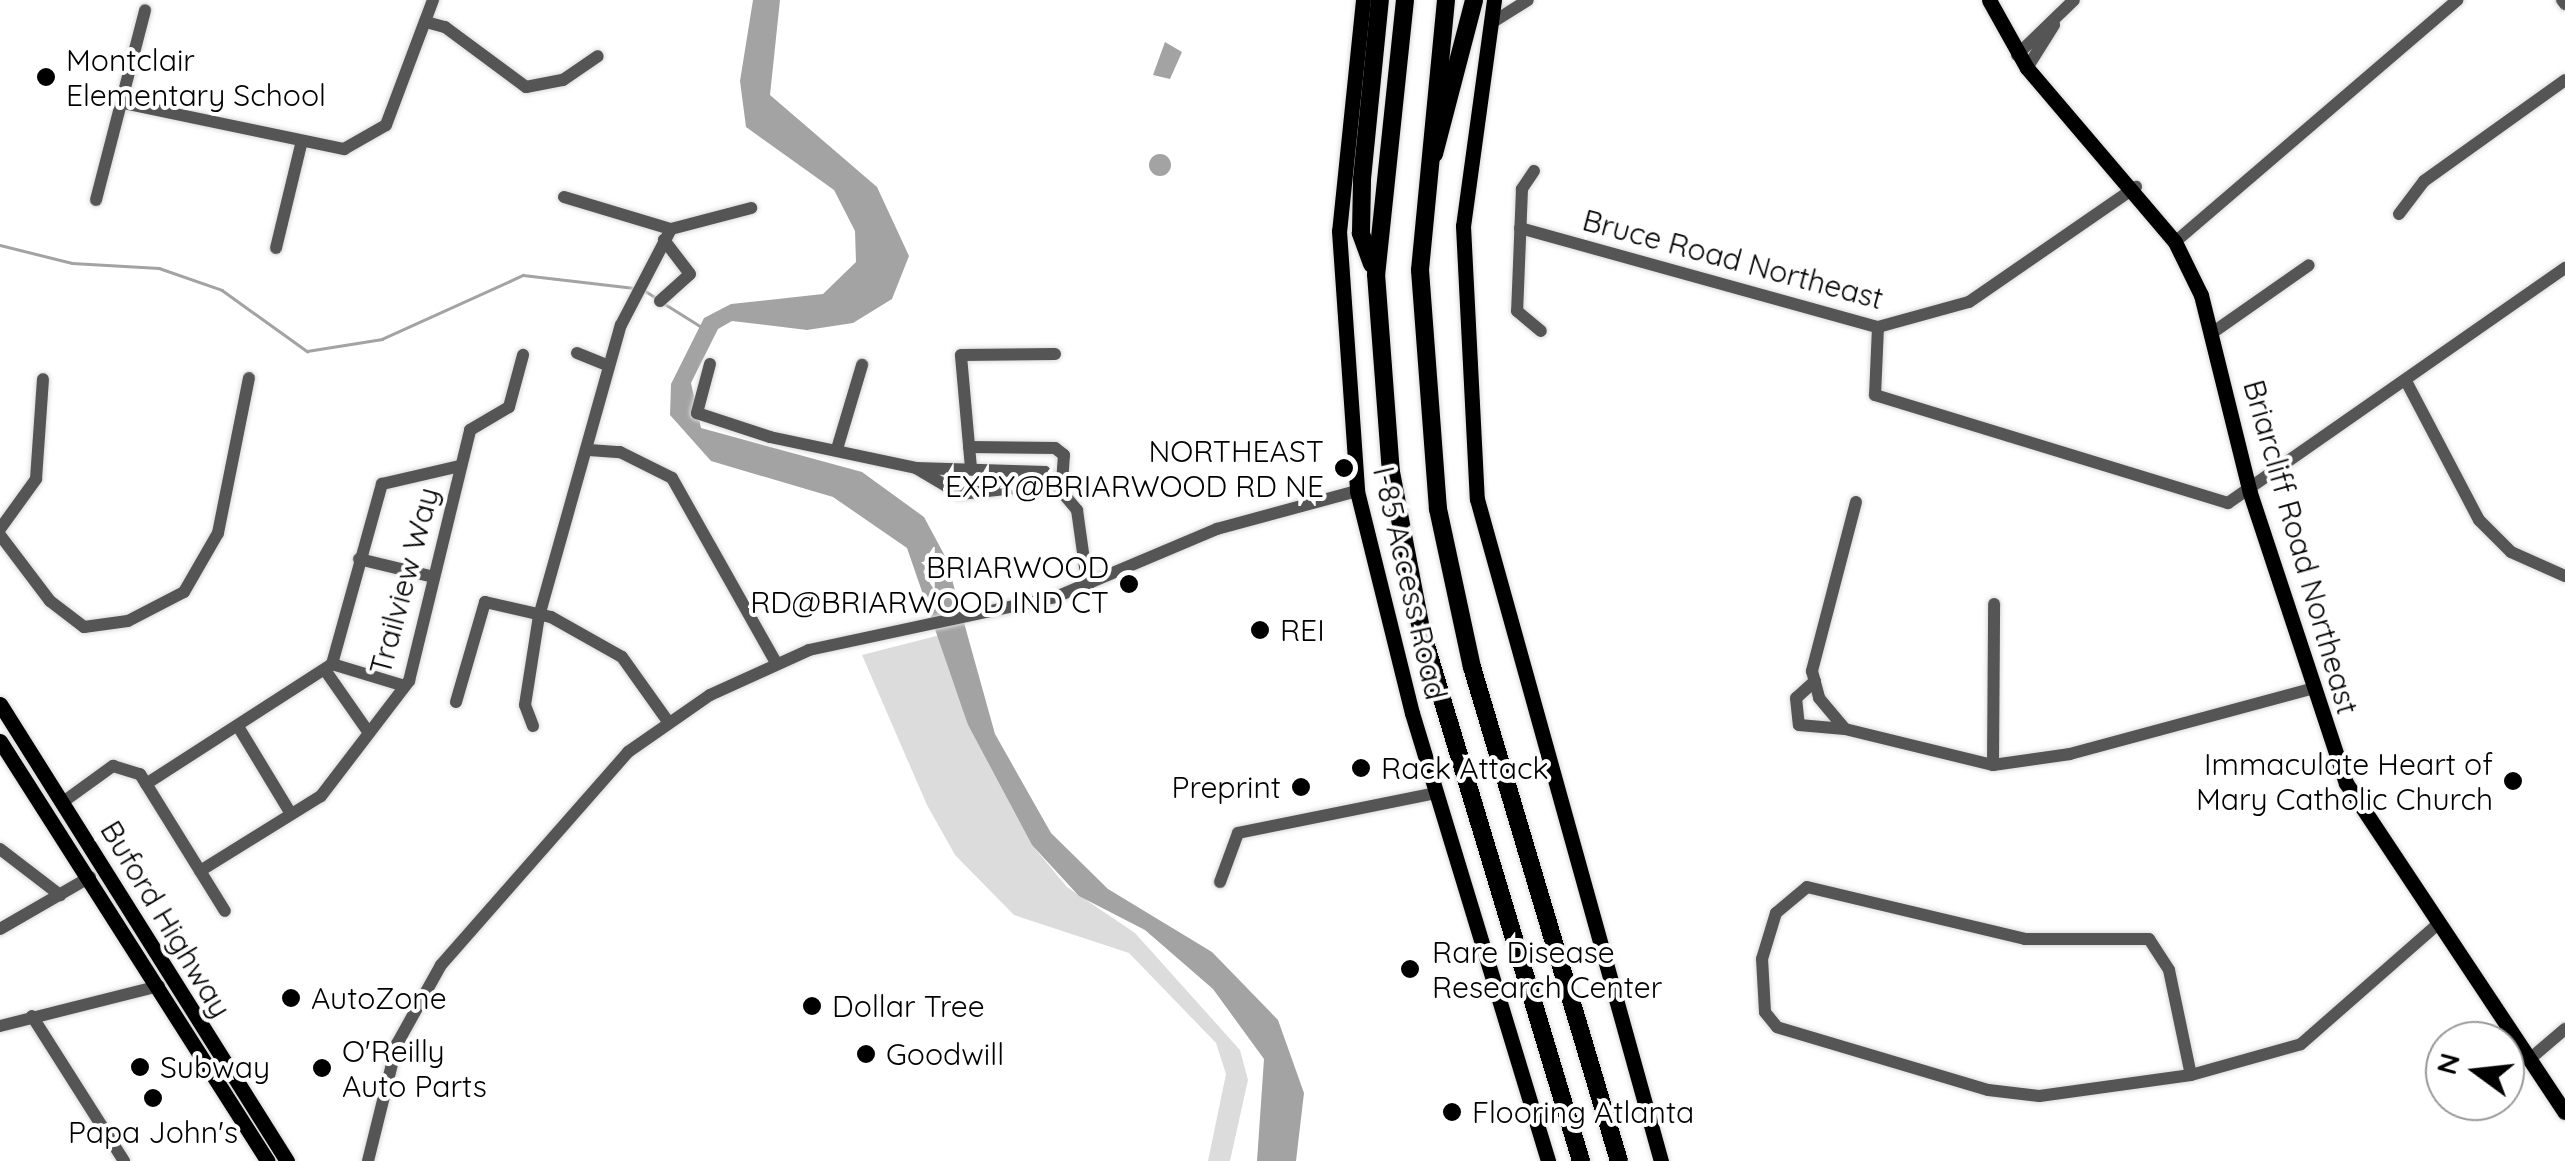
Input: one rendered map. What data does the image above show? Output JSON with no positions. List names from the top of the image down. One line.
{"streets":{"main road":["Briarcliff Road Northeast","I-85 Access Road","Buford Highway"],"street":["Bruce Road Northeast","Trailview Way"]},"crossings":[["Bruce Road Northeast","Briarcliff Road Northeast"]],"places":["Montclair Elementary School","NORTHEAST EXPY@BRIARWOOD RD NE","BRIARWOOD RD@BRIARWOOD IND CT","REI","Rack Attack","Immaculate Heart of Mary Catholic Church","Preprint","Rare Disease Research Center","AutoZone","Dollar Tree","Goodwill","Subway","O'Reilly Auto Parts","Papa John's","Flooring Atlanta"],"north":"left"}
